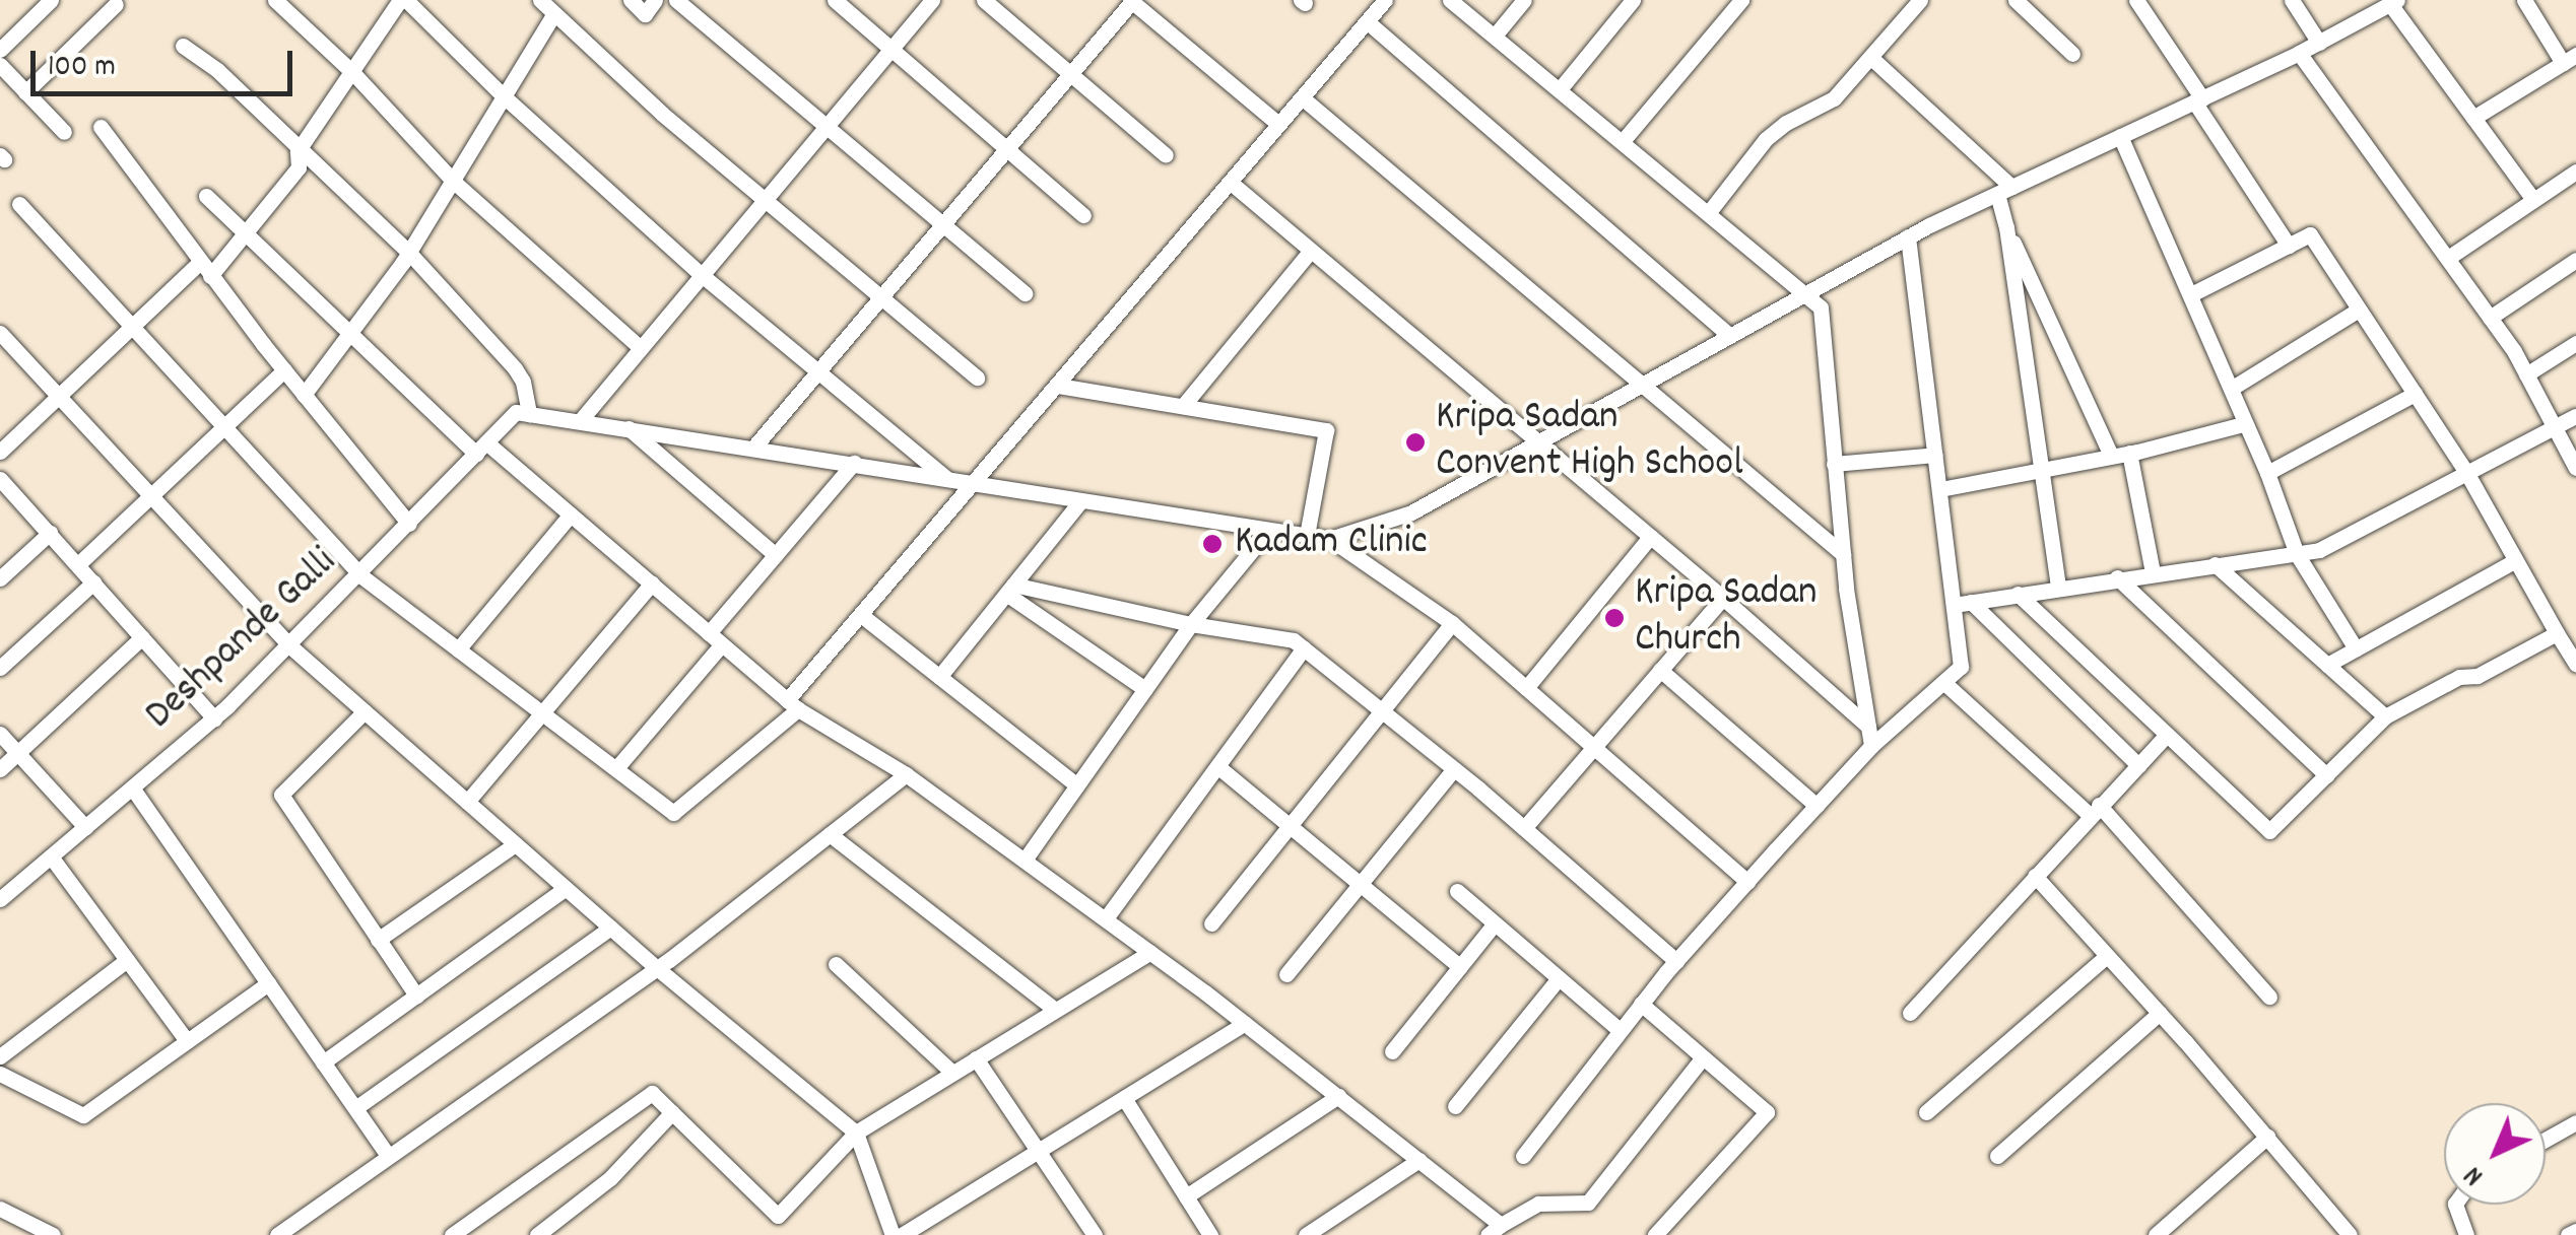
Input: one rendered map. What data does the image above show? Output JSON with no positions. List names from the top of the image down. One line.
{"streets":{"street":["Deshpande Galli"]},"places":["Kripa Sadan Convent High School","Kadam Clinic","Kripa Sadan Church"],"scale_bar":"100 m","north":"bottom left"}
